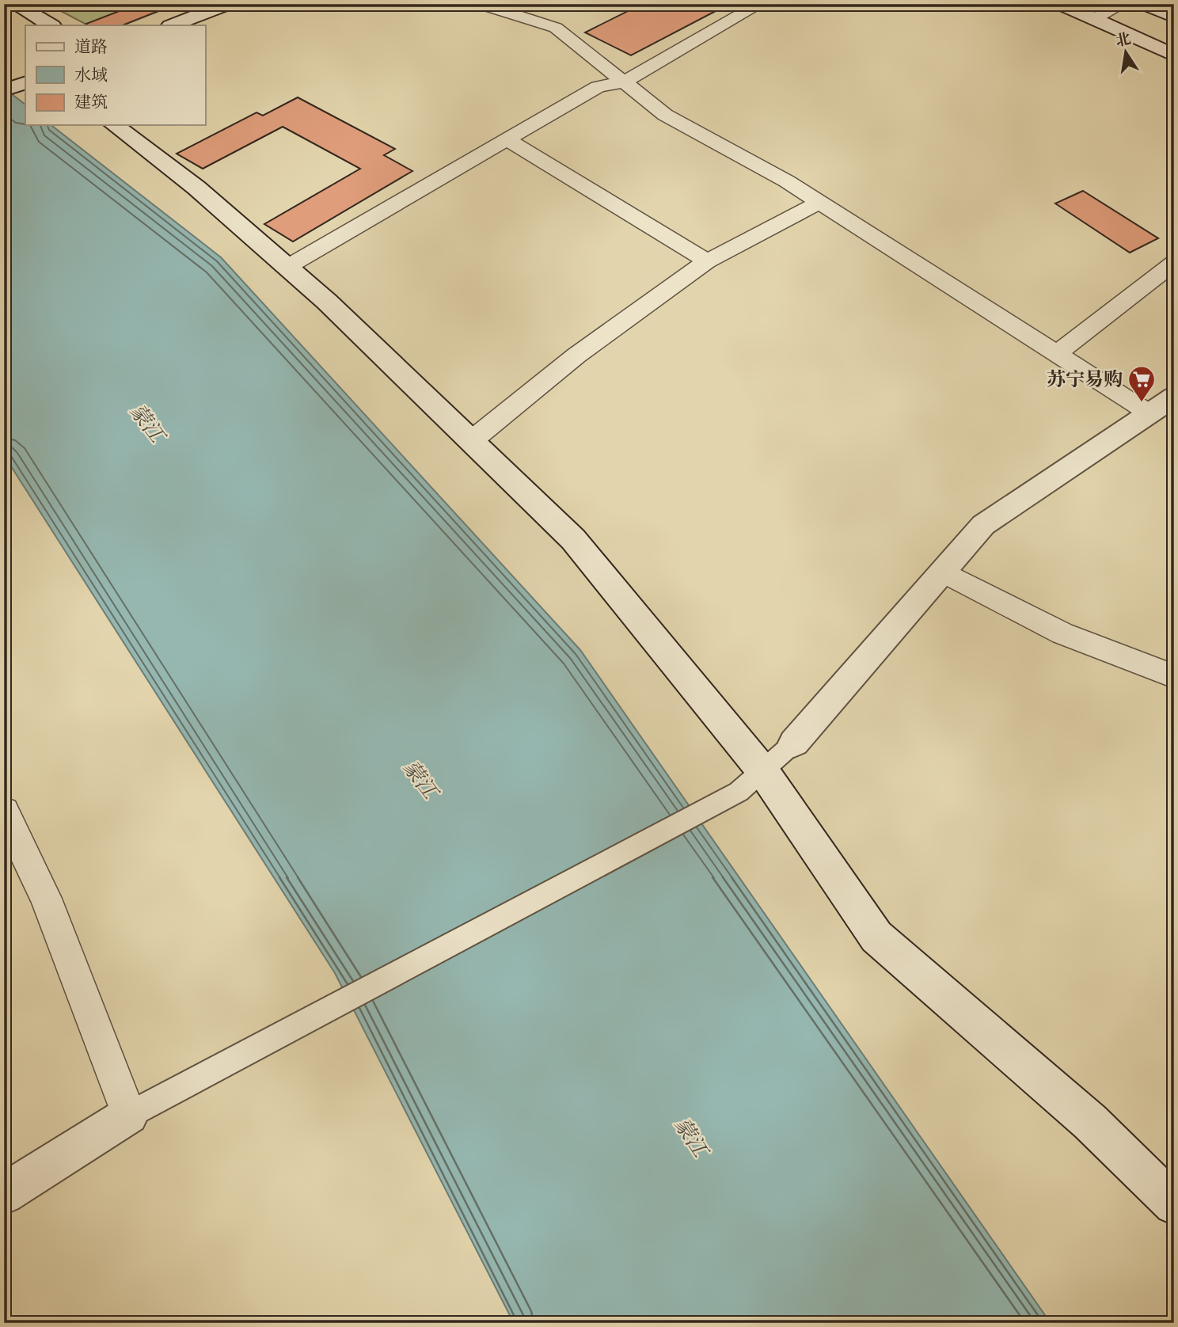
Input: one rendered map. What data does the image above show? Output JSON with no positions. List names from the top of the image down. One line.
{"water":["蒙江"],"places":{"supermarket":["苏宁易购"]},"legend":["道路","水域","建筑"],"north":"top"}
